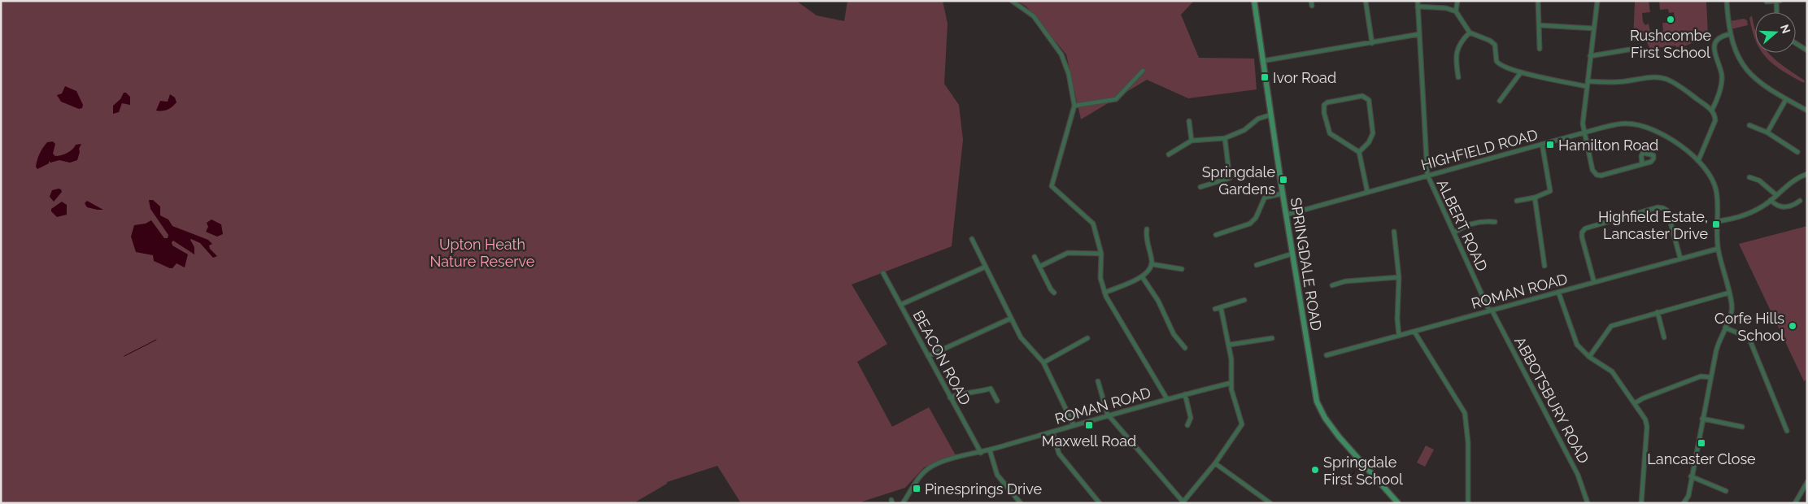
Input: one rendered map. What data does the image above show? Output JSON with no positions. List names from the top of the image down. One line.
{"streets":{"street":["HIGHFIELD ROAD","ALBERT ROAD","SPRINGDALE ROAD","ROMAN ROAD","BEACON ROAD","ABBOTSBURY ROAD"]},"crossings":[["HIGHFIELD ROAD","ALBERT ROAD"],["HIGHFIELD ROAD","SPRINGDALE ROAD"],["HIGHFIELD ROAD","ROMAN ROAD"],["ALBERT ROAD","ROMAN ROAD"],["ALBERT ROAD","ABBOTSBURY ROAD"],["ROMAN ROAD","BEACON ROAD"],["ROMAN ROAD","ABBOTSBURY ROAD"]],"parks":["Upton Heath Nature Reserve"],"places":{"other":["Rushcombe First School","Corfe Hills School","Springdale First School"],"transit":["Ivor Road","Hamilton Road","Springdale Gardens","Highfield Estate, Lancaster Drive","Maxwell Road","Lancaster Close","Pinesprings Drive"]},"north":"right"}
